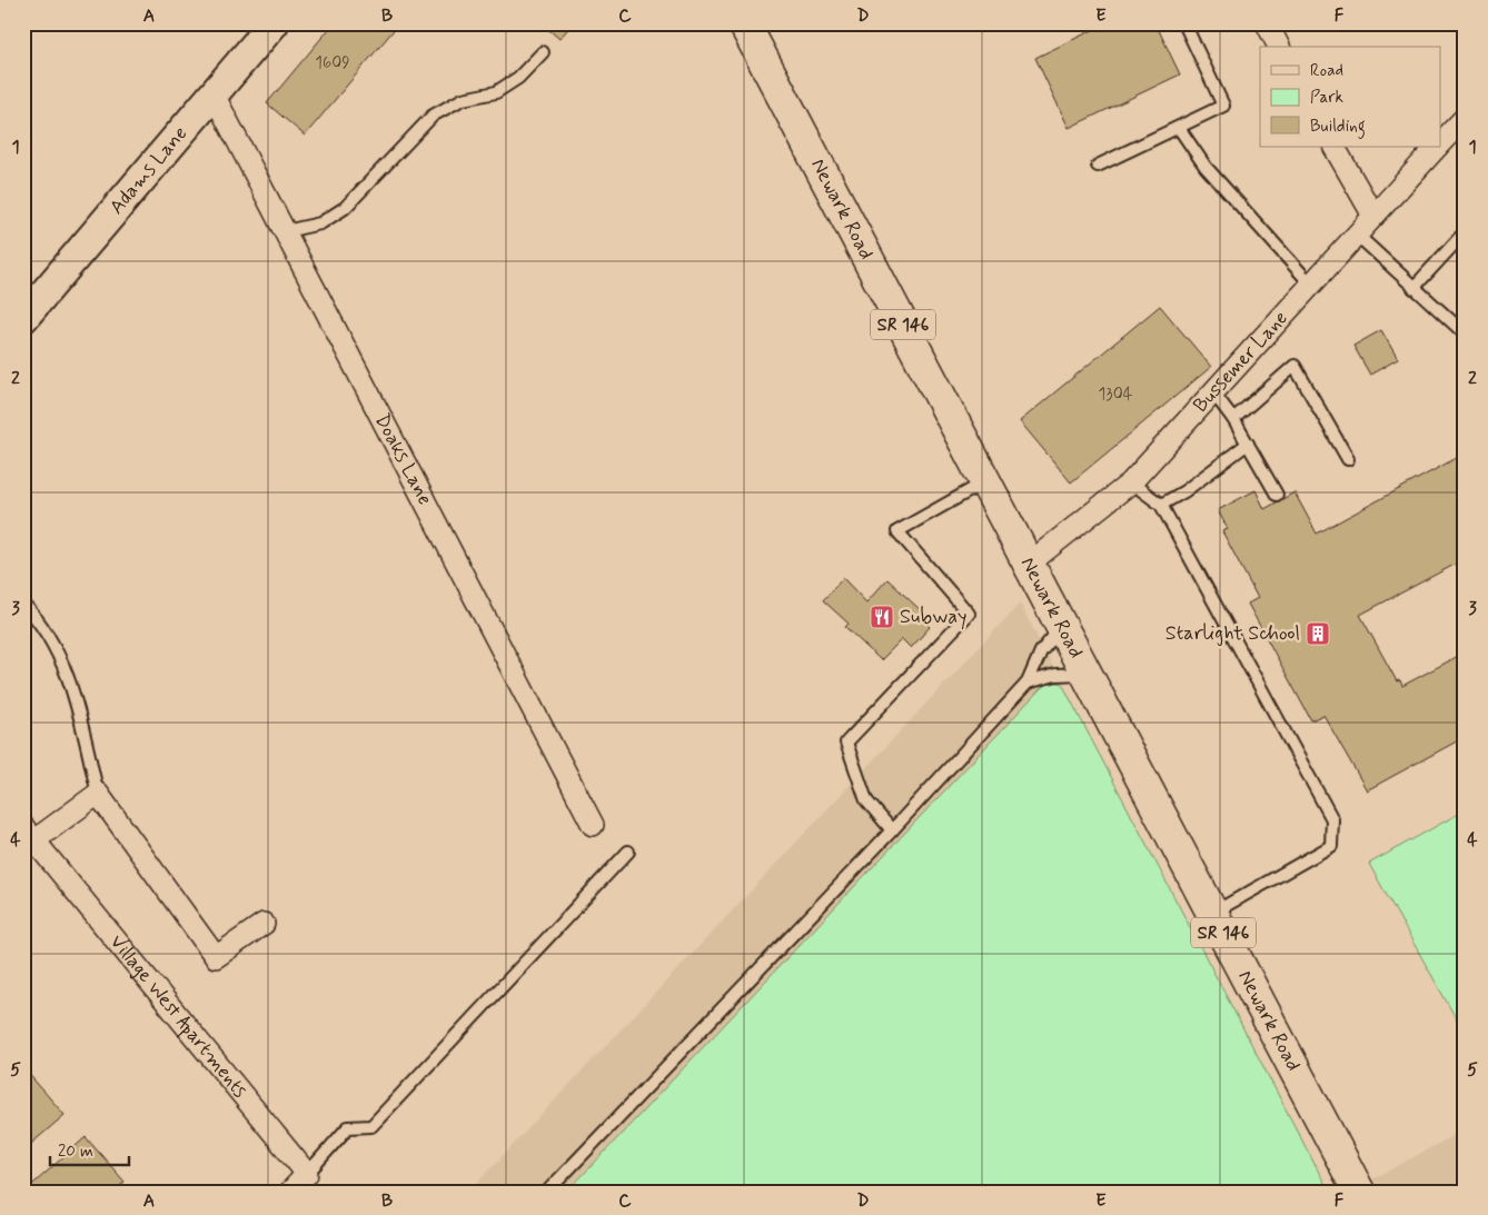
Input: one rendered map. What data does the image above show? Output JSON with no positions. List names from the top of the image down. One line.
{"streets":{"main road":["Newark Road","SR 146"],"street":["Adams Lane","Bussemer Lane","Doaks Lane","Village West Apartments"]},"crossings":[["Adams Lane","Doaks Lane"],["Newark Road","Bussemer Lane"]],"places":{"restaurant":["Subway"],"building":["Starlight School"]},"house_numbers":["1609","1304"],"legend":["Road","Park","Building"],"scale_bar":"20 m","grid":{"columns":["A","B","C","D","E","F"],"rows":["1","2","3","4","5"]}}
